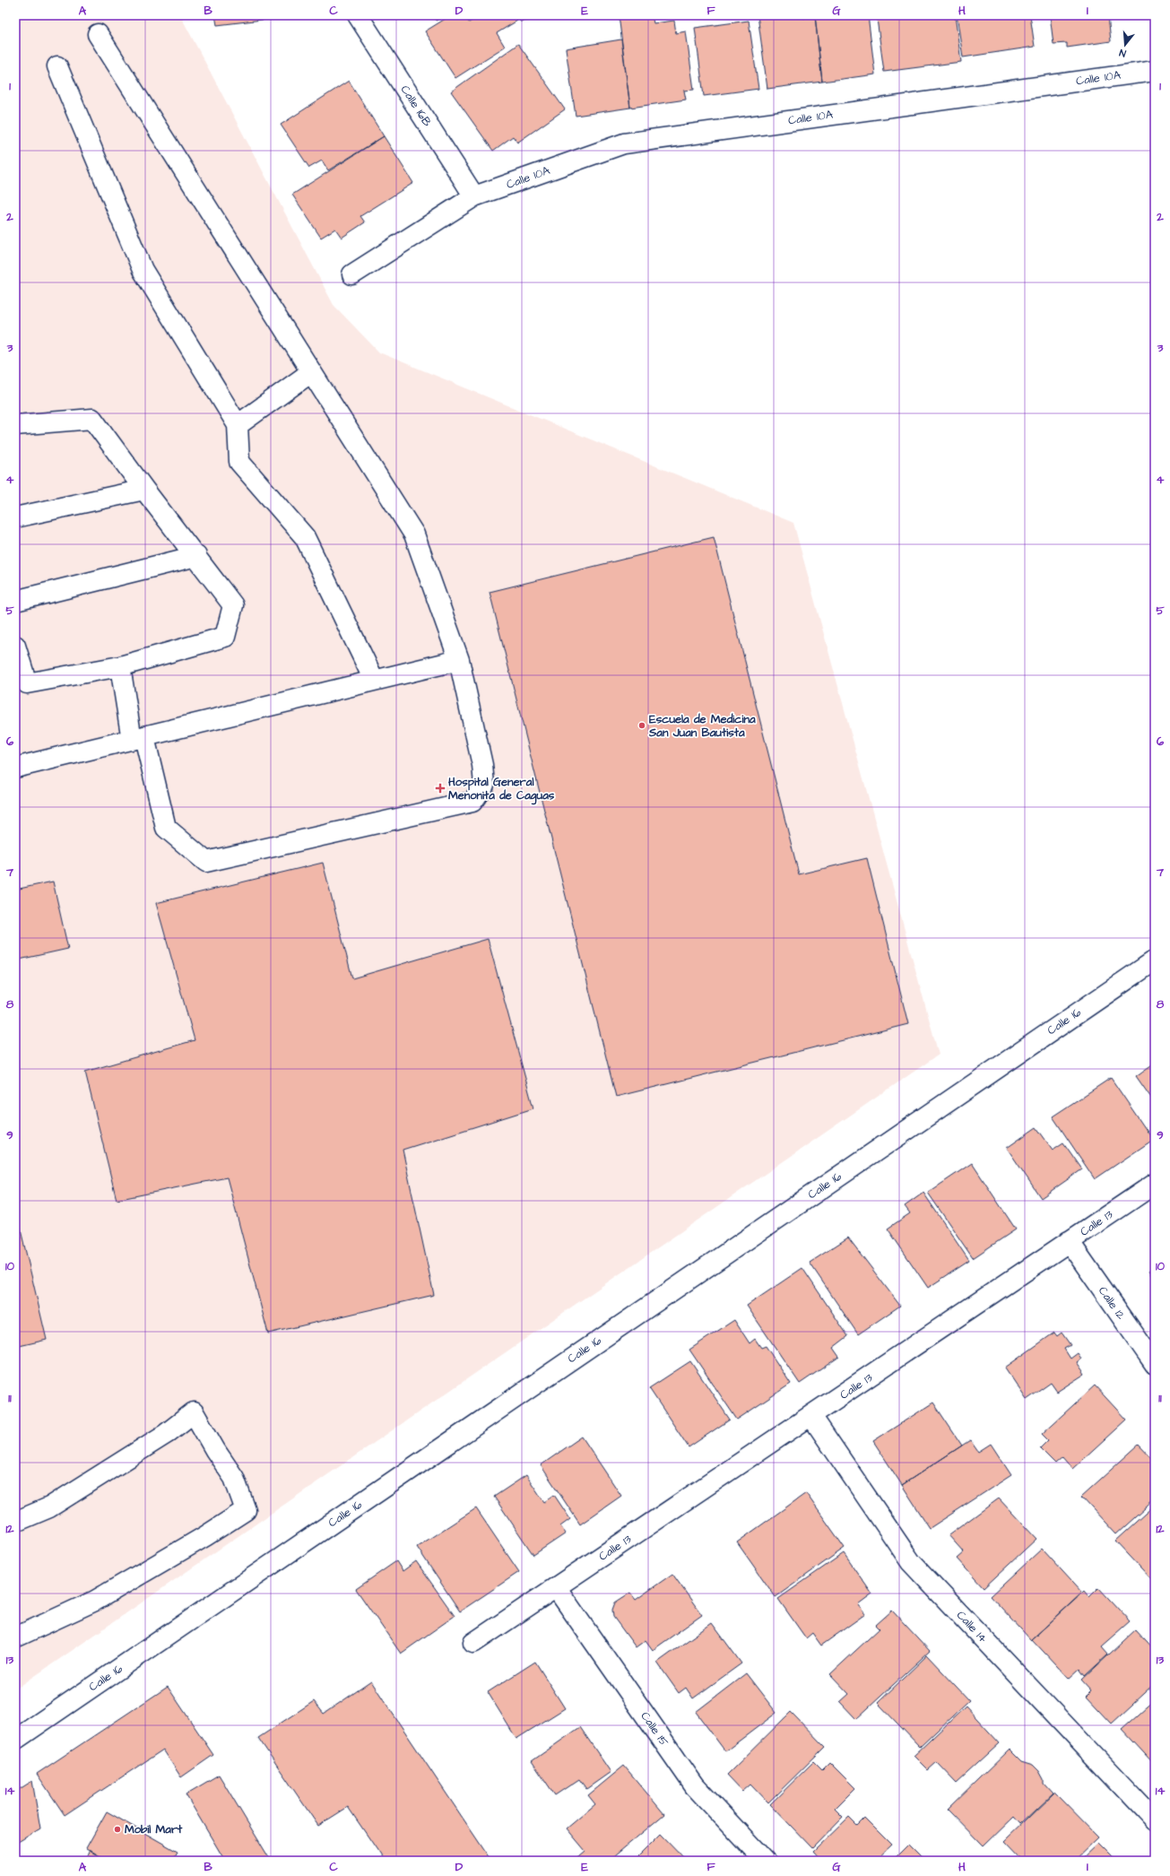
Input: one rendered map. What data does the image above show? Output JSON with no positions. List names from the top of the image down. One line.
{"streets":{"street":["Calle 10A","Calle 16B","Calle 16","Calle 13","Calle 12","Calle 14","Calle 15"]},"crossings":[["Calle 10A","Calle 16B"],["Calle 13","Calle 12"],["Calle 13","Calle 14"],["Calle 13","Calle 15"]],"places":{"other":["Escuela de Medicina San Juan Bautista","Mobil Mart"],"health":["Hospital General Menonita de Caguas"]},"north":"bottom","grid":{"columns":["A","B","C","D","E","F","G","H","I"],"rows":["1","2","3","4","5","6","7","8","9","10","11","12","13","14"]}}
